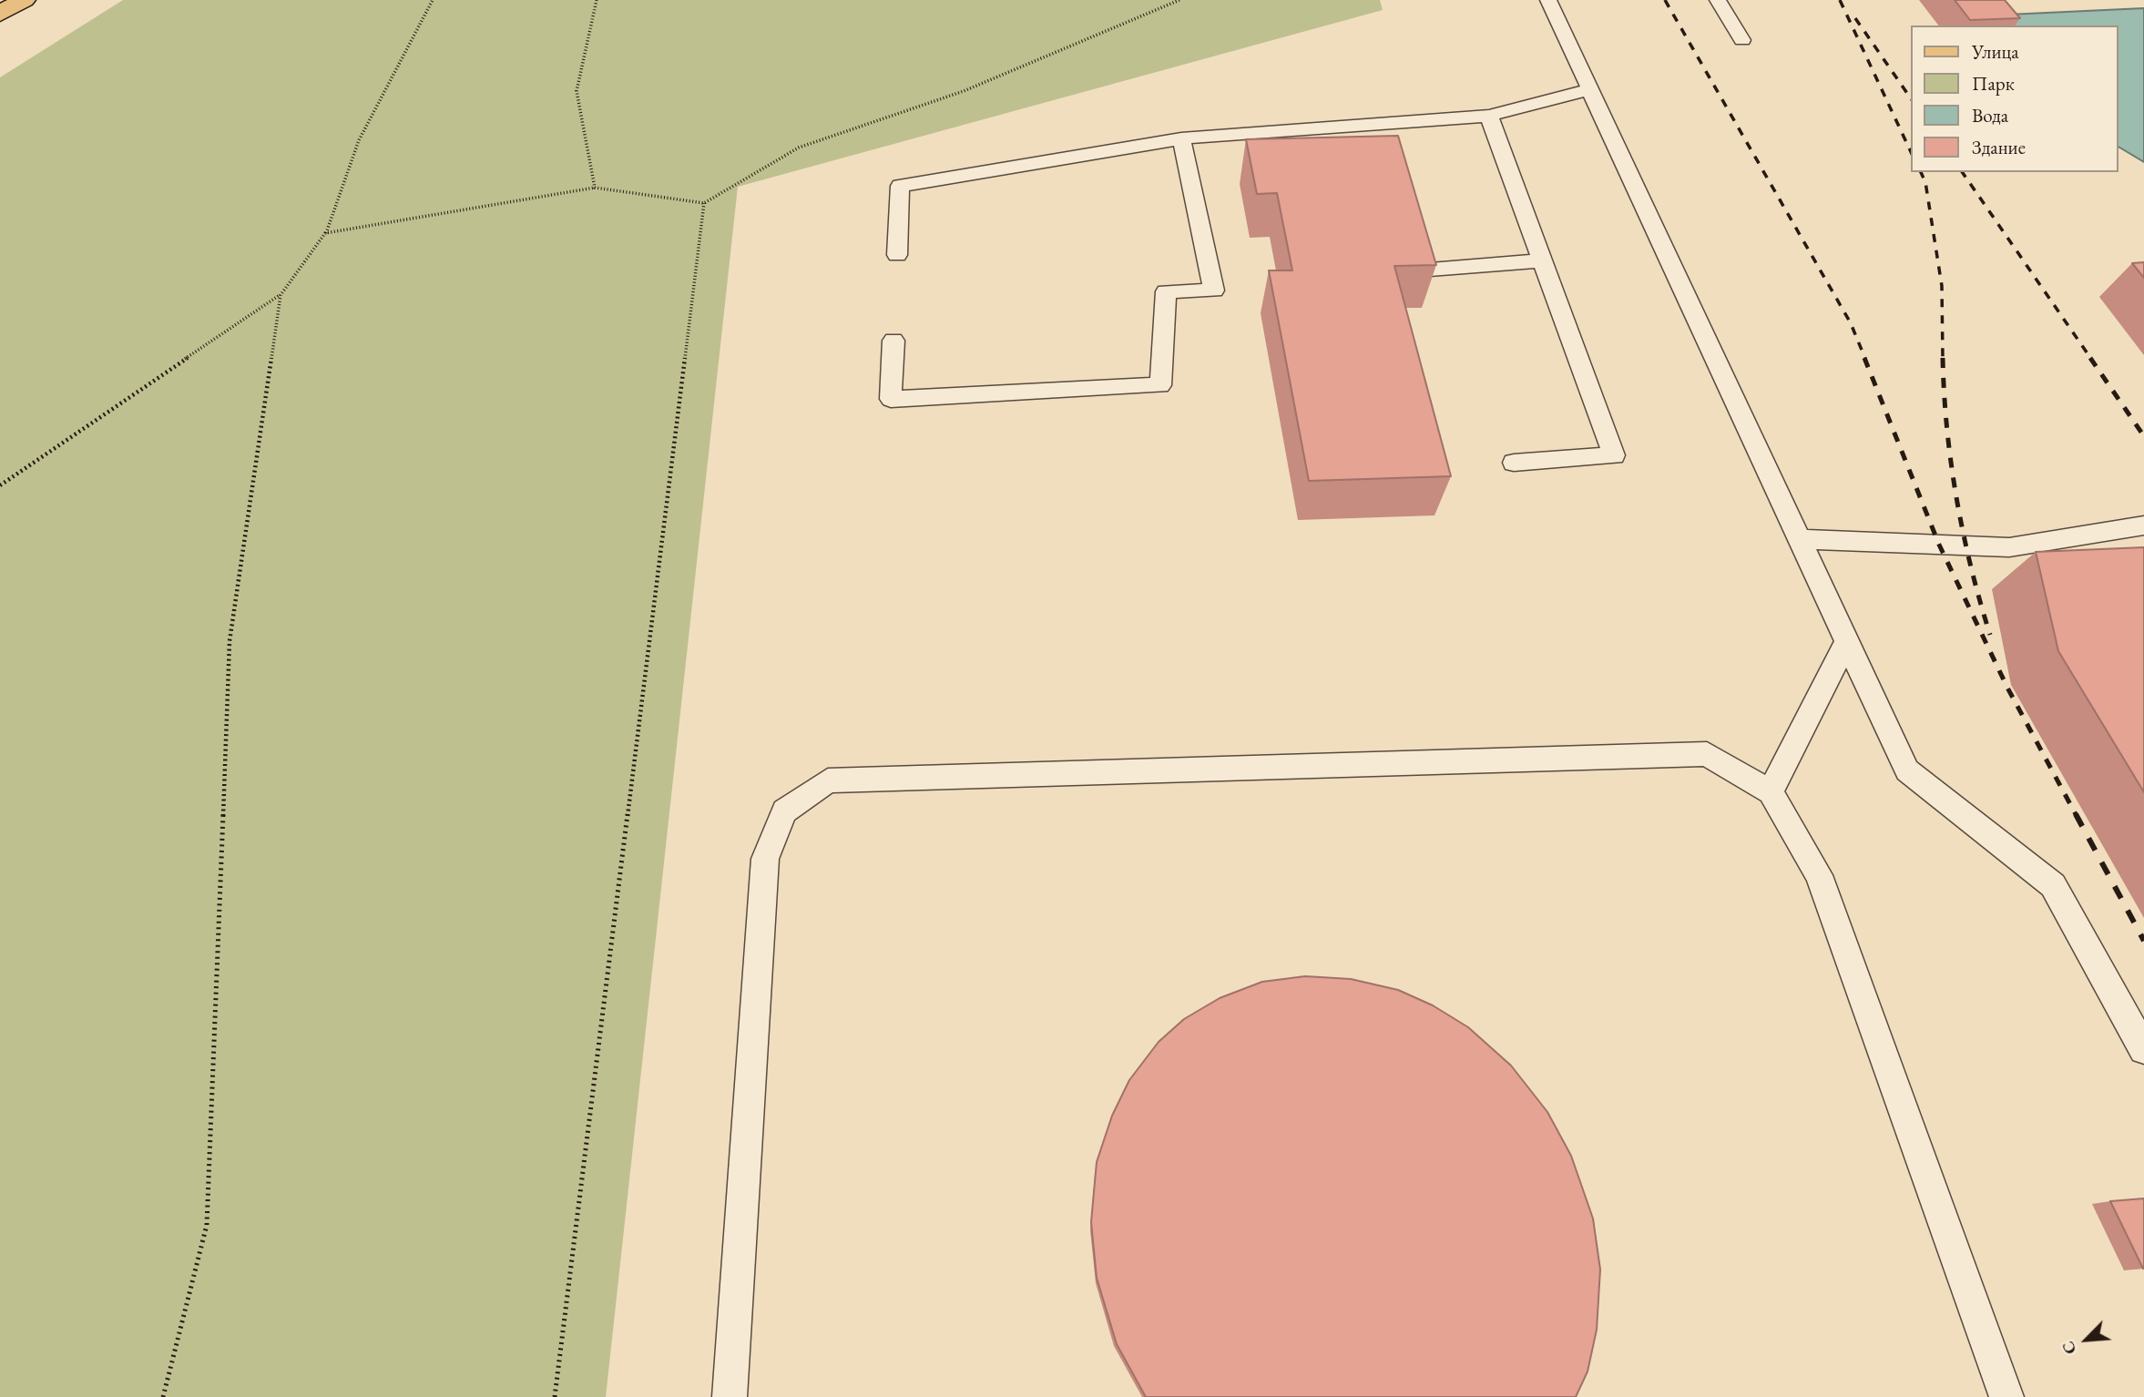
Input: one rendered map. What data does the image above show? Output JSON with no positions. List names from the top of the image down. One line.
{"legend":["Улица","Парк","Вода","Здание"],"north":"bottom left"}
